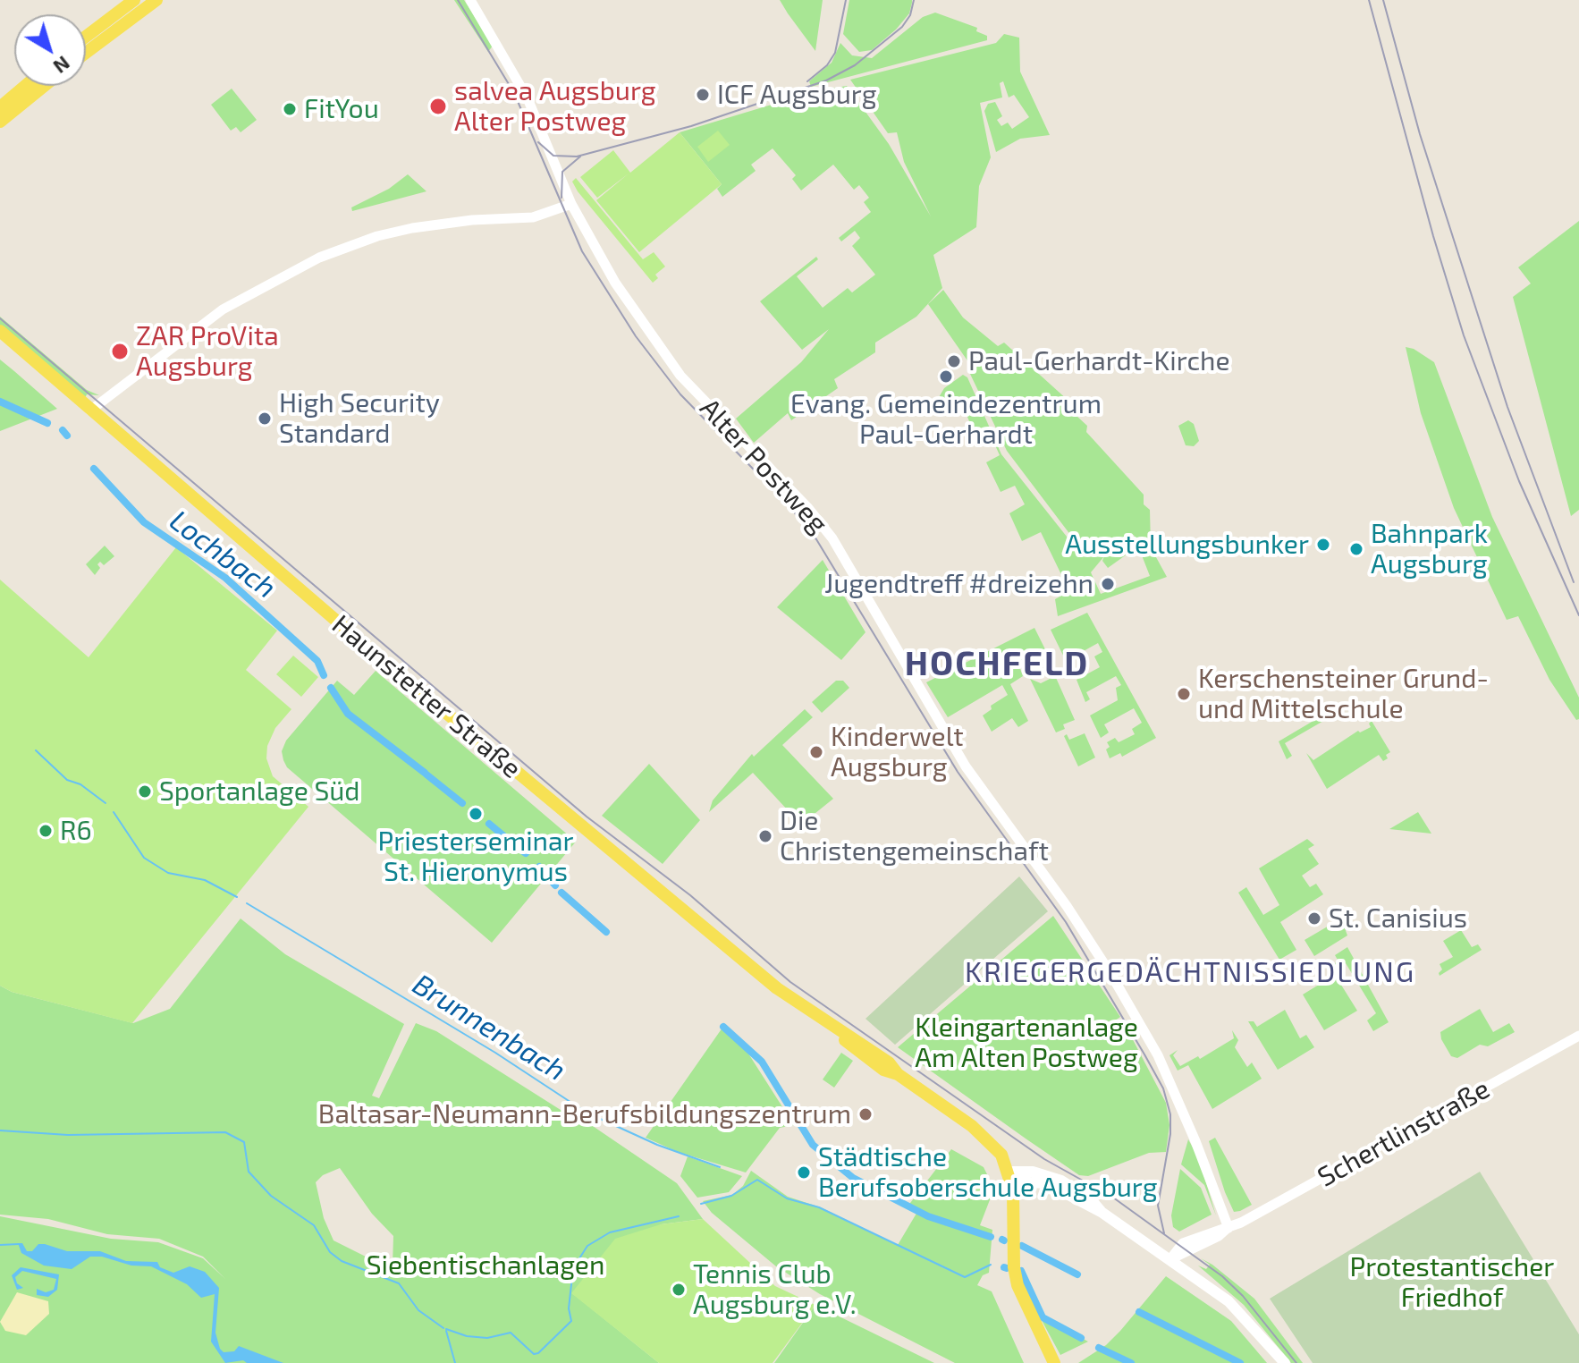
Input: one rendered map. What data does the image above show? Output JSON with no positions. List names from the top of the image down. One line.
{"streets":{"main road":["Haunstetter Straße"],"street":["Alter Postweg","Schertlinstraße"]},"crossings":[["Alter Postweg","Schertlinstraße"]],"districts":["HOCHFELD","KRIEGERGEDÄCHTNISSIEDLUNG"],"water":["Lochbach","Brunnenbach"],"parks":["Kleingartenanlage Am Alten Postweg","Siebentischanlagen","Protestantischer Friedhof"],"places":["ICF Augsburg","salvea Augsburg Alter Postweg","FitYou","ZAR ProVita Augsburg","Paul-Gerhardt-Kirche","Evang. Gemeindezentrum Paul-Gerhardt","High Security Standard","Ausstellungsbunker","Bahnpark Augsburg","Jugendtreff #dreizehn","Kerschensteiner Grund- und Mittelschule","Kinderwelt Augsburg","Sportanlage Süd","Priesterseminar St. Hieronymus","R6","Die Christengemeinschaft","St. Canisius","Baltasar-Neumann-Berufsbildungszentrum","Städtische Berufsoberschule Augsburg","Tennis Club Augsburg e.V."],"north":"bottom right"}
